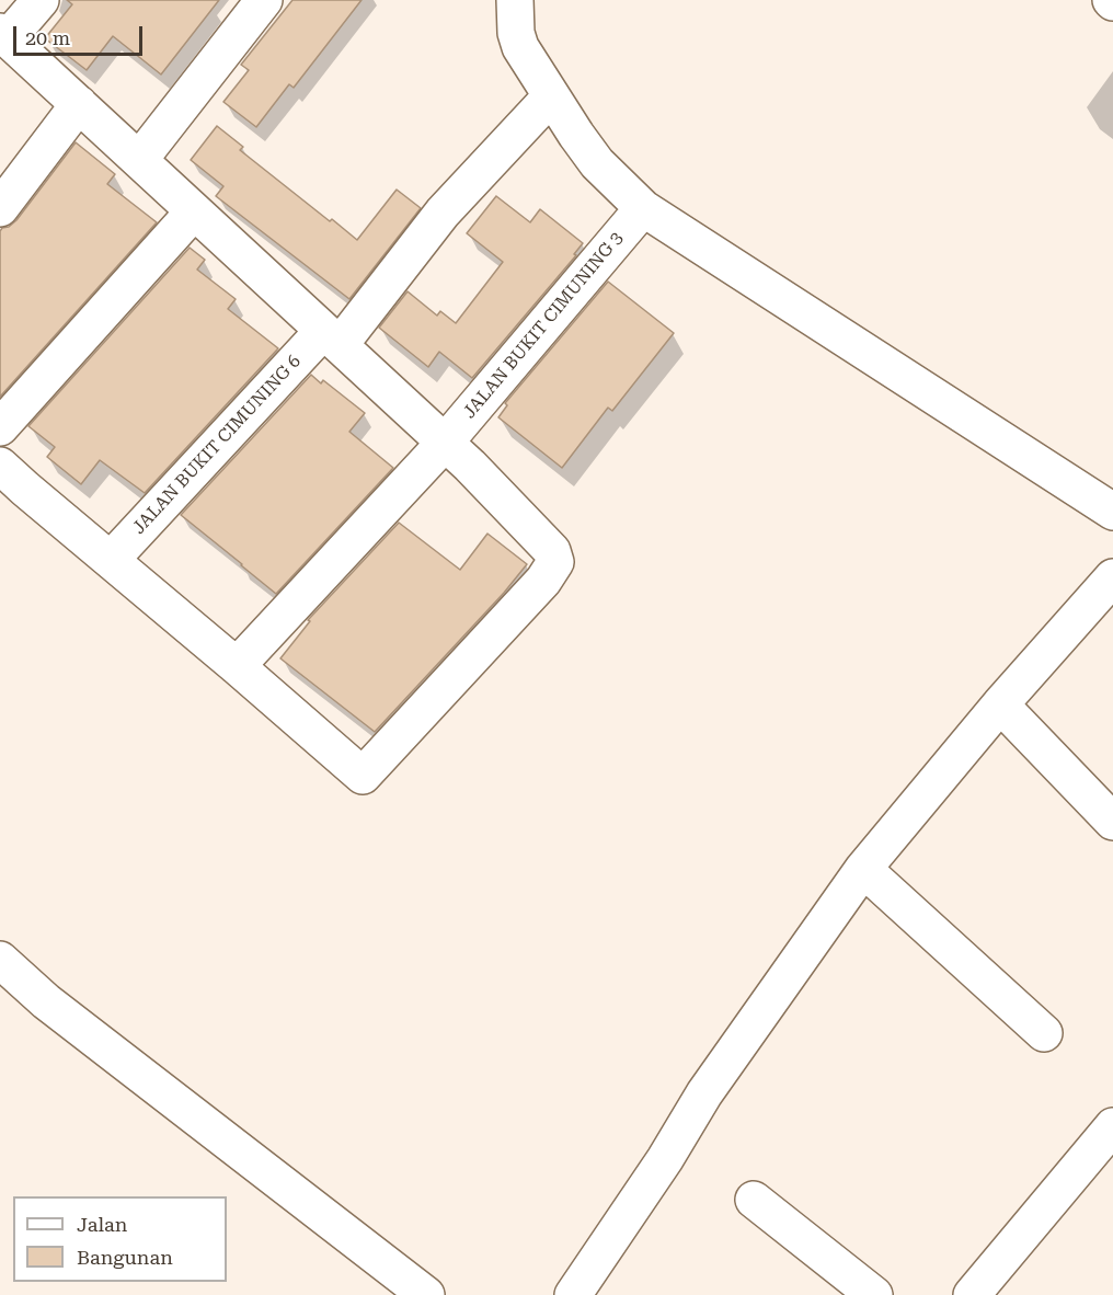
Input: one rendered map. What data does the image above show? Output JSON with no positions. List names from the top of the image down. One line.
{"streets":{"street":["JALAN BUKIT CIMUNING 3","JALAN BUKIT CIMUNING 6"]},"legend":["Jalan","Bangunan"],"scale_bar":"20 m"}
